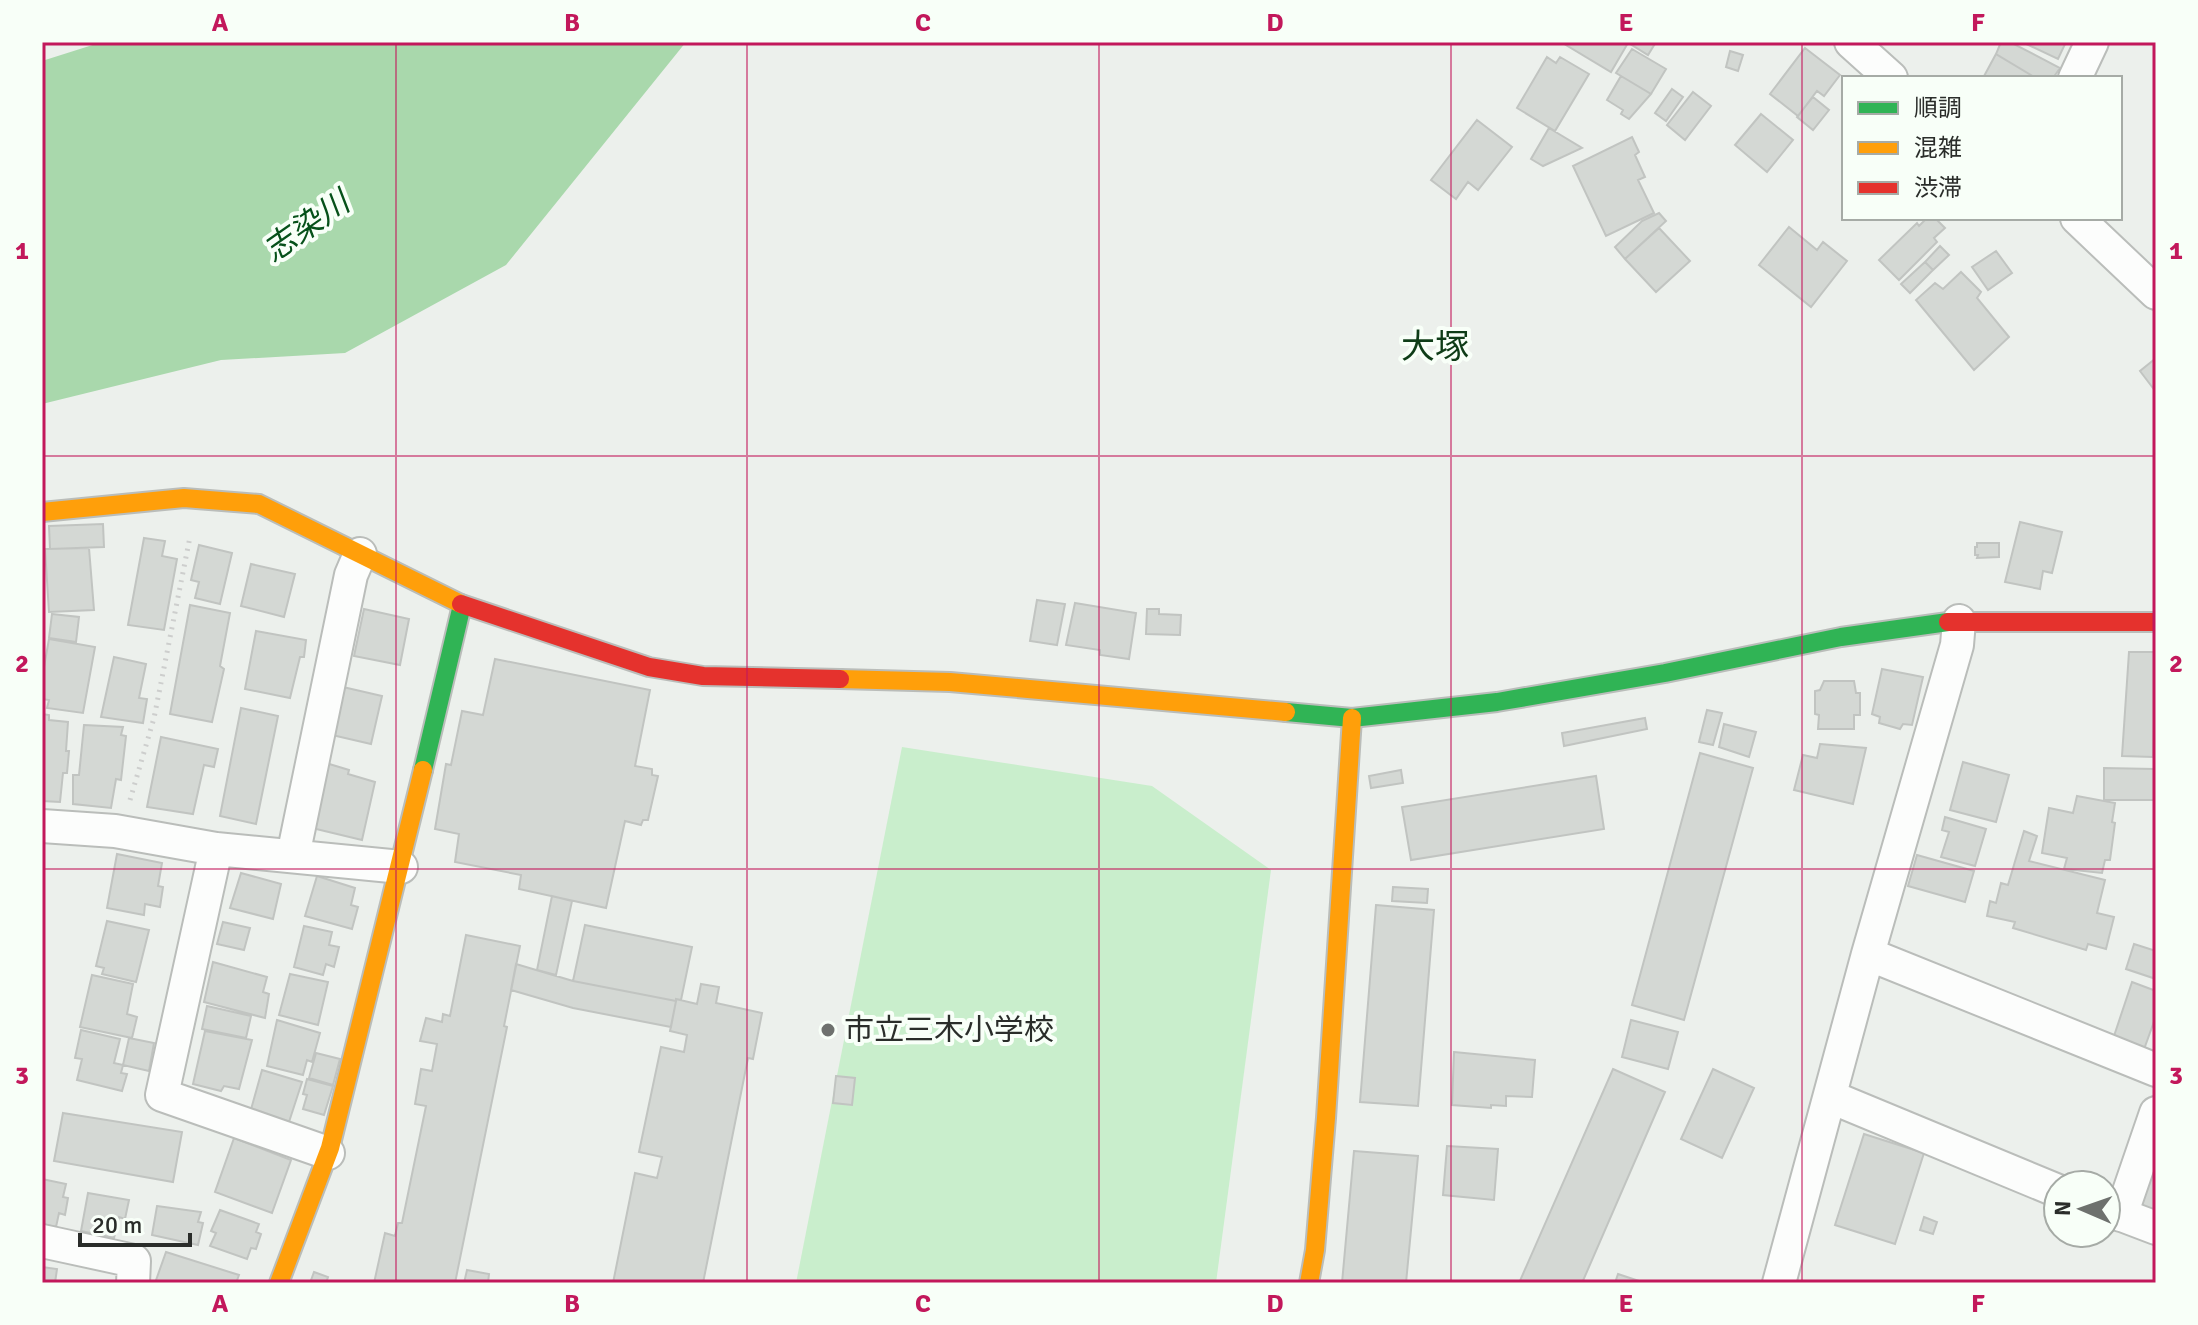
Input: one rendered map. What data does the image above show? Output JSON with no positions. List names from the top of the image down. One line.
{"districts":["大塚"],"water":["志染川"],"places":["市立三木小学校"],"legend":["順調","混雑","渋滞"],"scale_bar":"20 m","north":"left","grid":{"columns":["A","B","C","D","E","F"],"rows":["1","2","3"]}}
